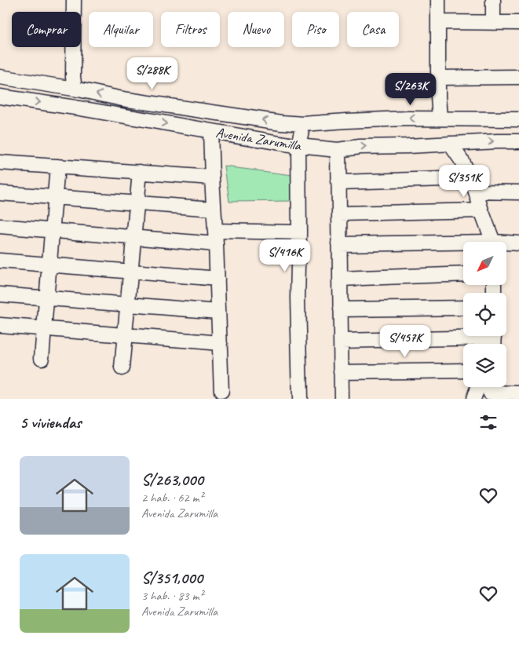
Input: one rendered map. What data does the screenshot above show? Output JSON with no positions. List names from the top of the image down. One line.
{"streets":{"street":["Avenida Zarumilla"]},"north":"bottom left","page":{"chip":["Comprar","Alquilar","Filtros","Nuevo","Piso","Casa"],"price":["S/288K","S/263K","S/351K","S/416K","S/457K"],"heading":"5 viviendas","list":[{"name":"S/263,000","note":"2 hab. · 62 m² · Avenida Zarumilla"},{"name":"S/351,000","note":"3 hab. · 83 m² · Avenida Zarumilla"}]}}
